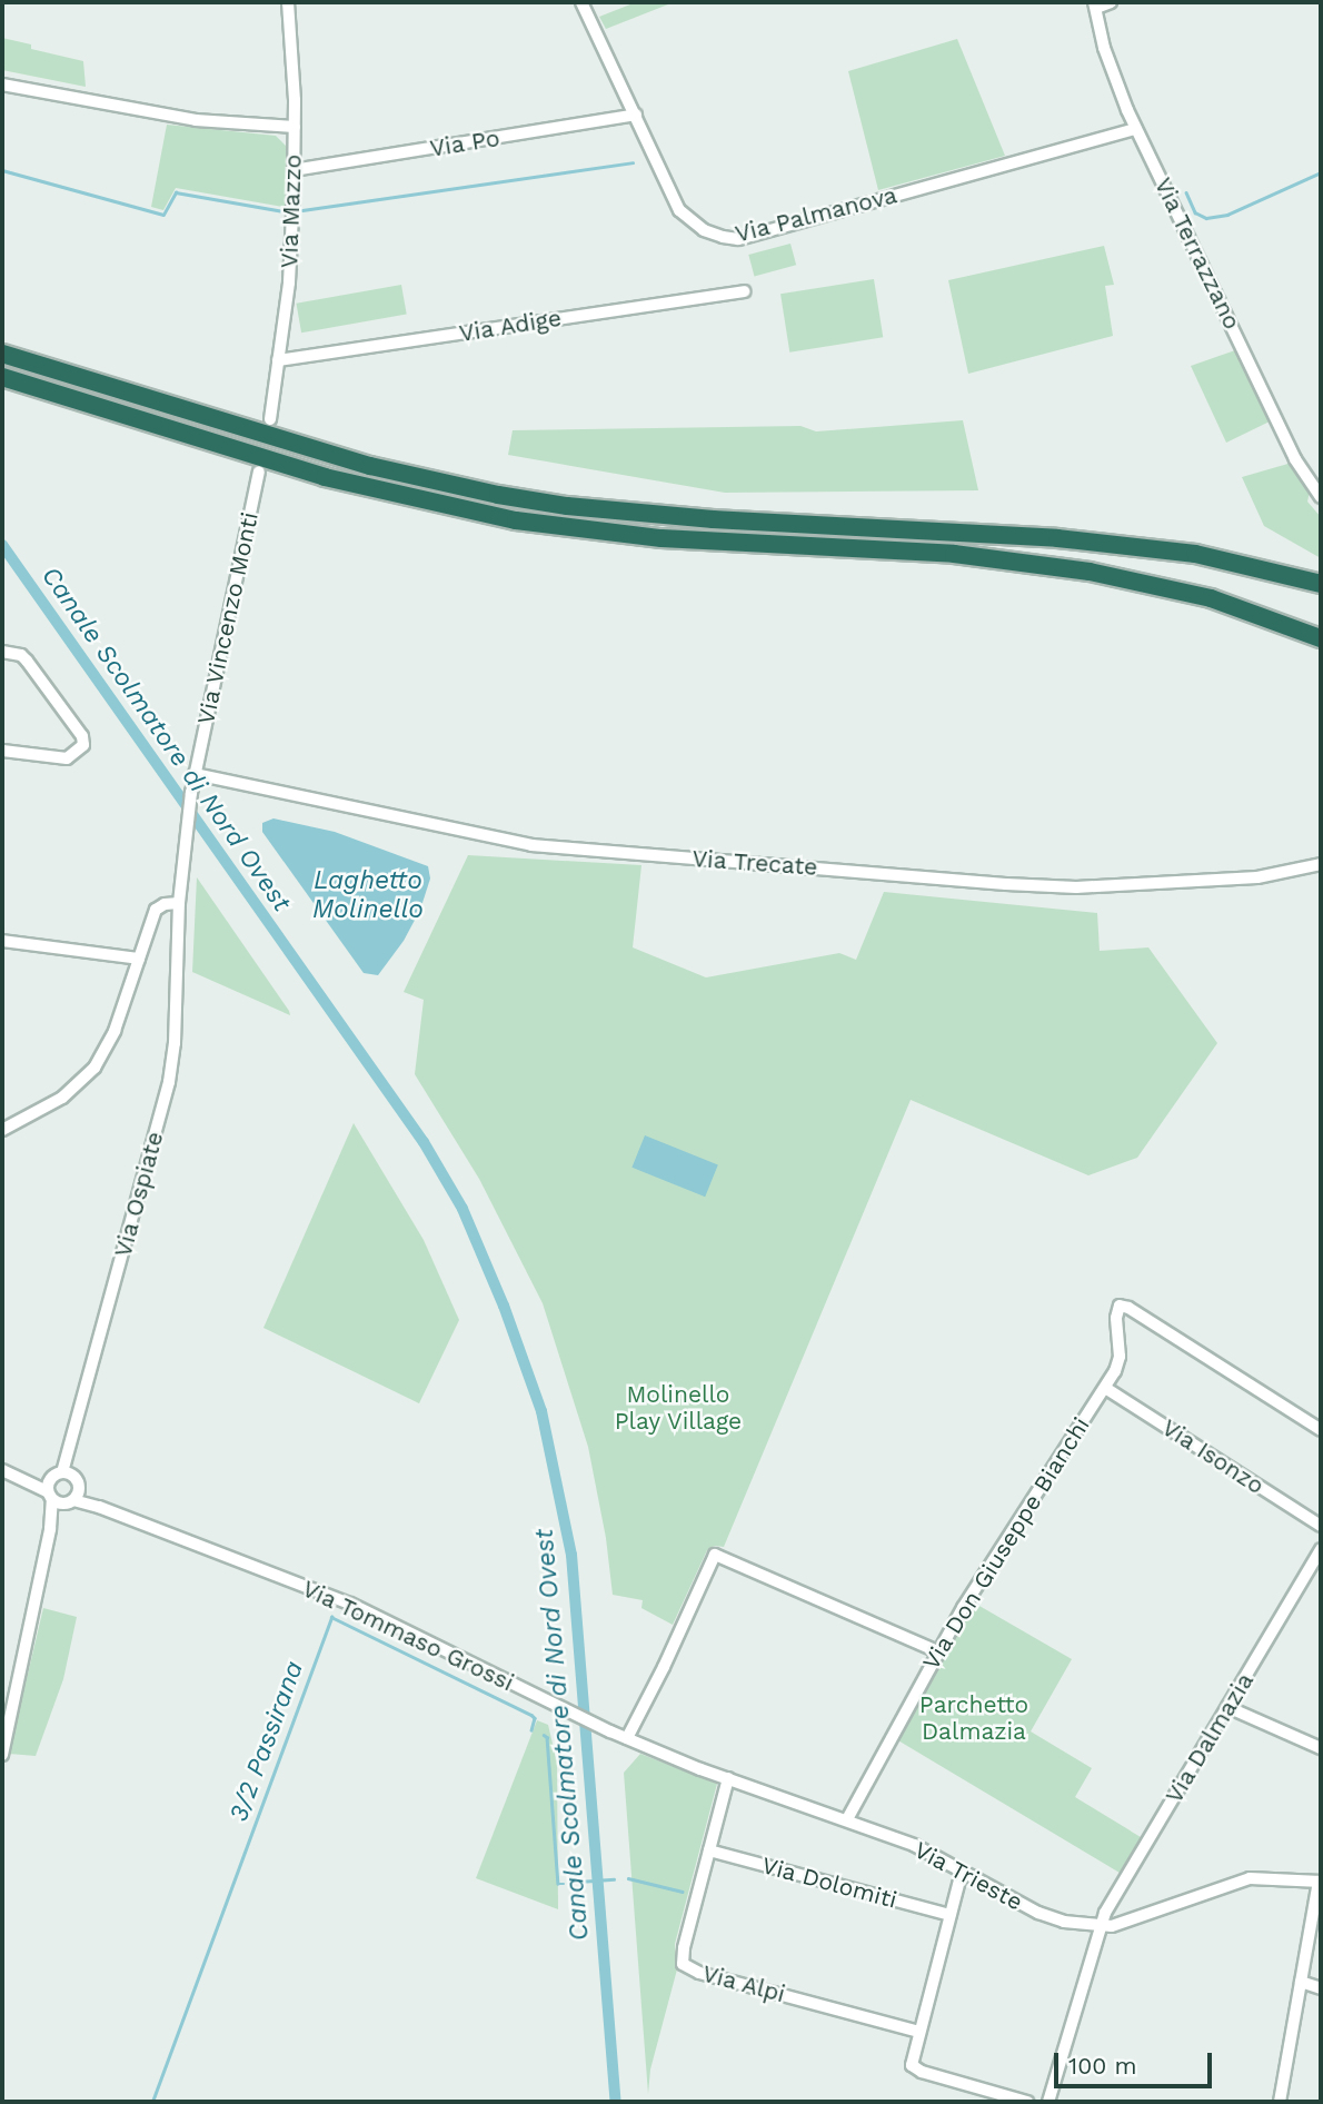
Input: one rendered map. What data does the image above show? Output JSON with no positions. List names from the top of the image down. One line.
{"streets":{"street":["Via Po","Via Mazzo","Via Palmanova","Via Terrazzano","Via Adige","Via Vincenzo Monti","Via Trecate","Via Ospiate","Via Isonzo","Via Don Giuseppe Bianchi","Via Tommaso Grossi","Via Dalmazia","Via Trieste","Via Dolomiti","Via Alpi"]},"crossings":[["Via Po","Via Mazzo"],["Via Po","Via Palmanova"],["Via Mazzo","Via Adige"],["Via Palmanova","Via Terrazzano"],["Via Vincenzo Monti","Via Trecate"],["Via Vincenzo Monti","Via Ospiate"],["Via Isonzo","Via Don Giuseppe Bianchi"],["Via Don Giuseppe Bianchi","Via Trieste"],["Via Tommaso Grossi","Via Trieste"],["Via Dalmazia","Via Trieste"],["Via Dolomiti","Via Alpi"]],"water":["Canale Scolmatore di Nord Ovest","Laghetto Molinello","3/2 Passirana"],"parks":["Molinello Play Village","Parchetto Dalmazia"],"scale_bar":"100 m"}
